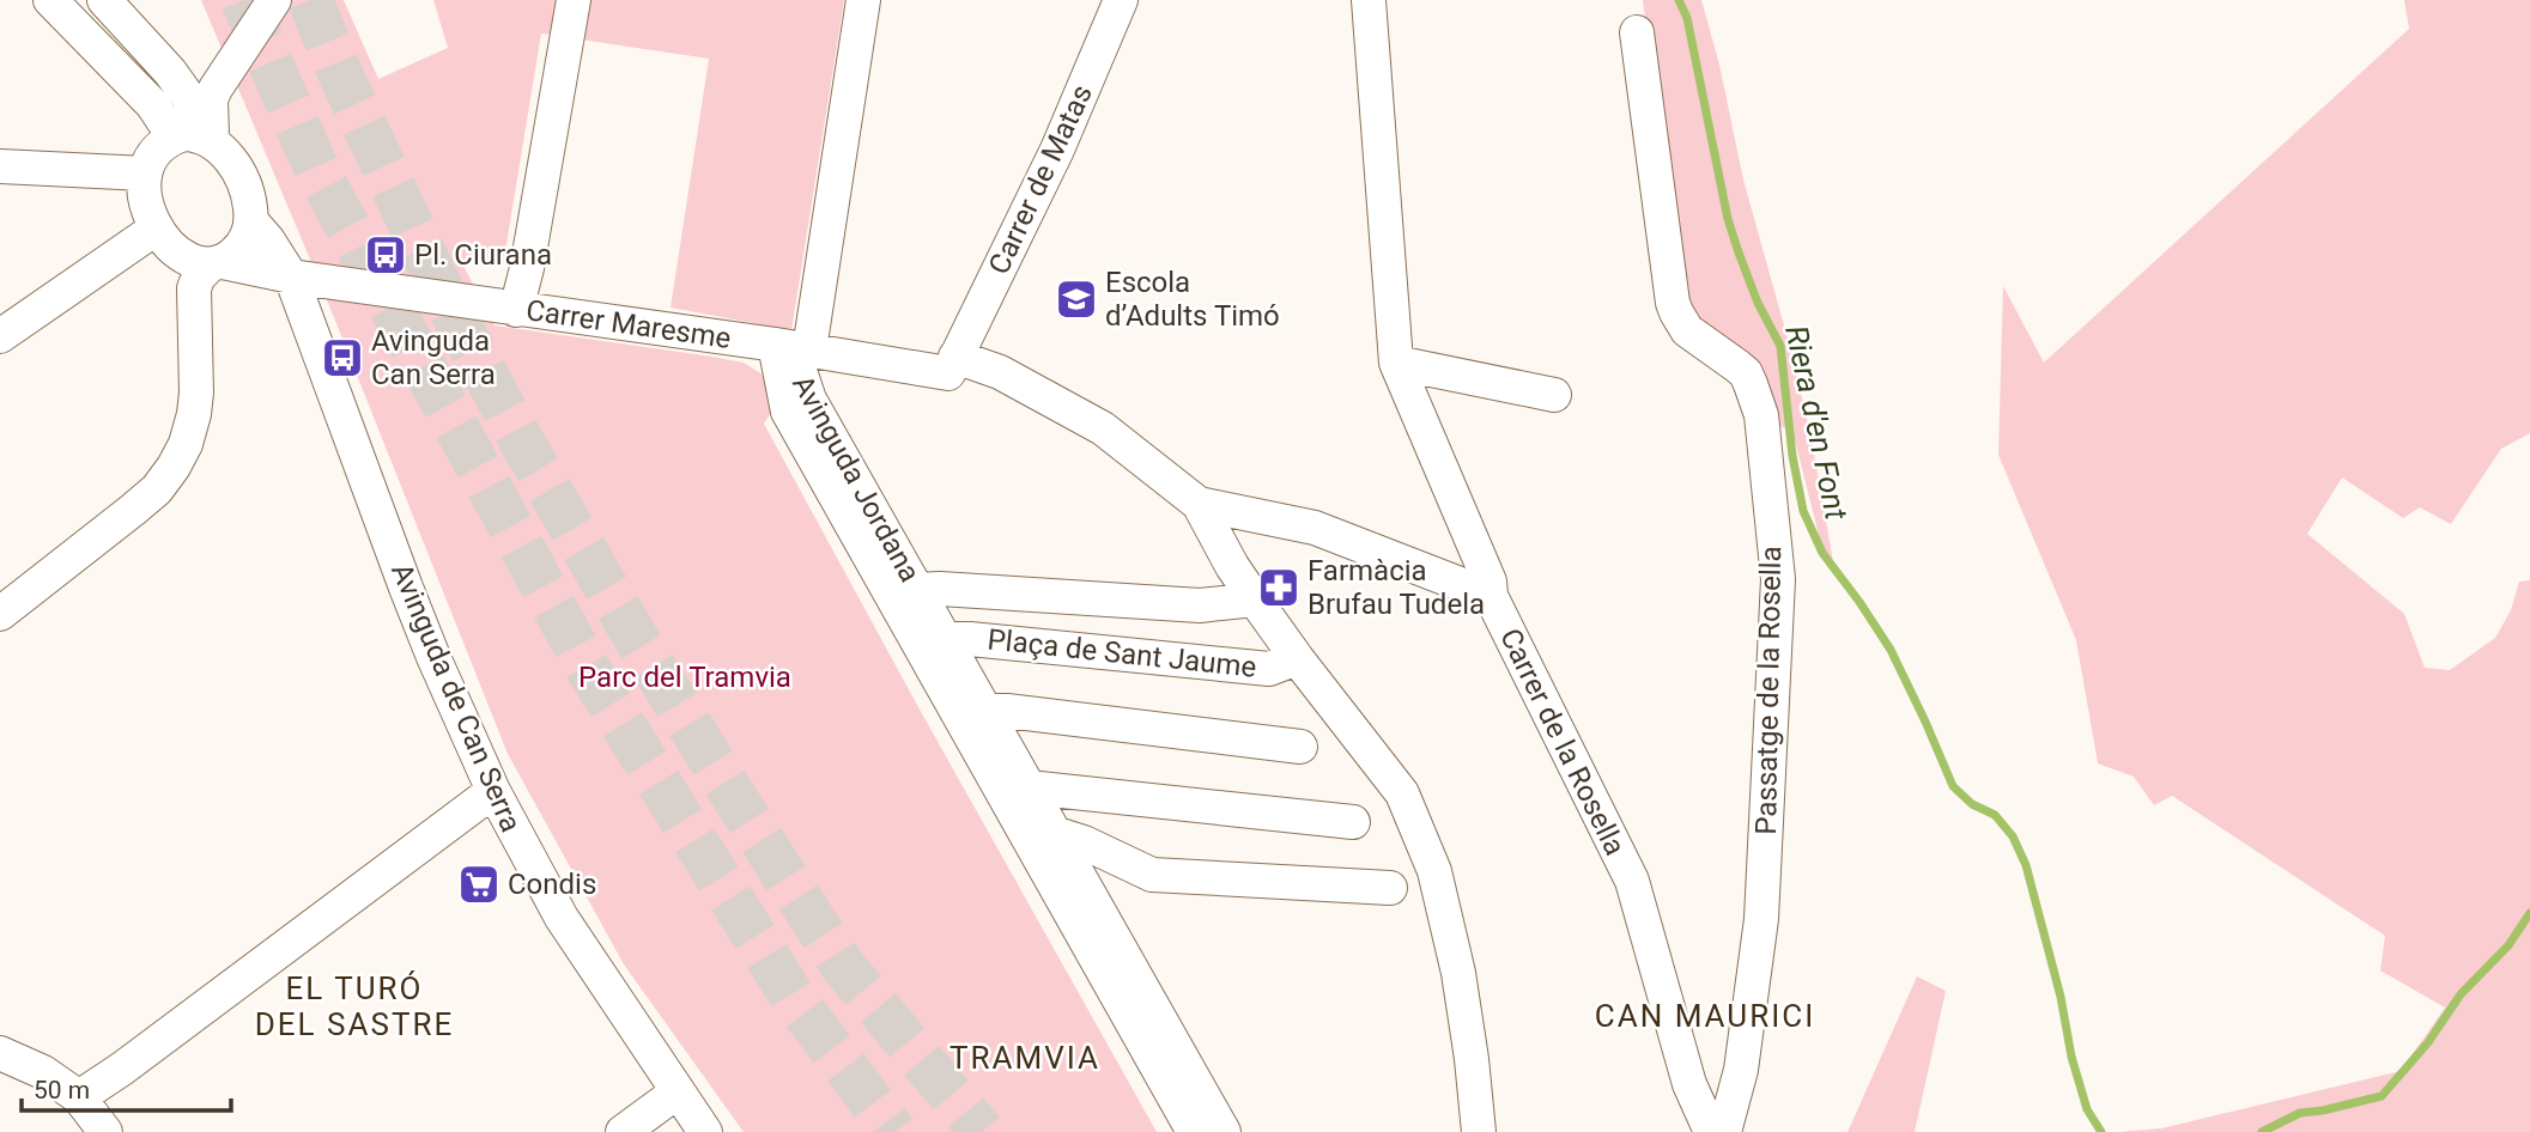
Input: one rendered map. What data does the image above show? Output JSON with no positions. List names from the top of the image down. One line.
{"streets":{"street":["Carrer de Matas","Carrer Maresme","Avinguda Jordana","Plaça de Sant Jaume","Passatge de la Rosella","Avinguda de Can Serra","Carrer de la Rosella"]},"crossings":[["Carrer de Matas","Carrer Maresme"],["Carrer Maresme","Avinguda Jordana"],["Carrer Maresme","Avinguda de Can Serra"],["Avinguda Jordana","Plaça de Sant Jaume"]],"districts":["EL TURÓ DEL SASTRE","CAN MAURICI","TRAMVIA"],"water":["Riera d'en Font"],"parks":["Parc del Tramvia"],"places":{"bus stop":["Pl. Ciurana","Avinguda Can Serra"],"school or university":["Escola d’Adults Timó"],"pharmacy":["Farmàcia Brufau Tudela"],"supermarket":["Condis"]},"scale_bar":"50 m"}
